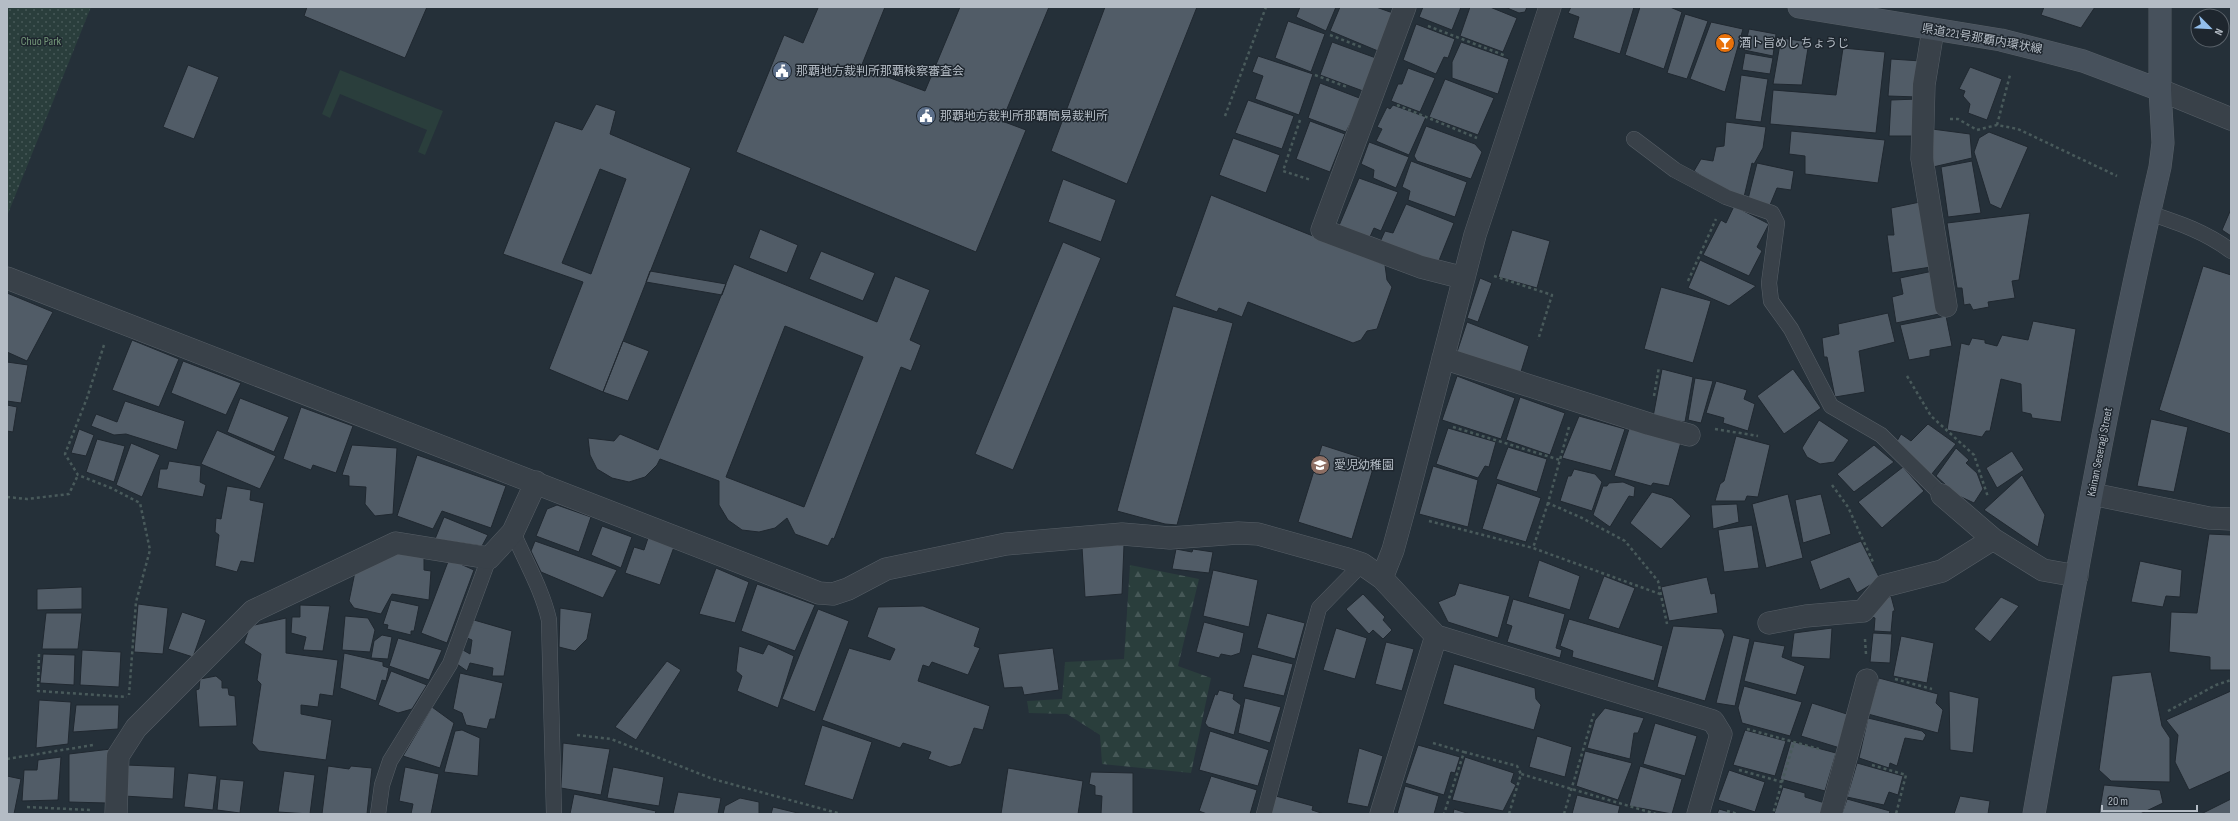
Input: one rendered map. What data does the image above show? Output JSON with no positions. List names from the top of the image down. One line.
{"streets":{"main road":["県道221号那覇内環状線","Kainan Seseragi Street"]},"crossings":[["県道221号那覇内環状線","Kainan Seseragi Street"]],"parks":["Chuo Park"],"places":{"bar":["酒ト旨めし ちょうじ"],"public building":["那覇地方裁判所那覇検察審査会","那覇地方裁判所那覇簡易裁判所"],"school or university":["愛児幼稚園"]},"scale_bar":"20 m","north":"bottom right"}
